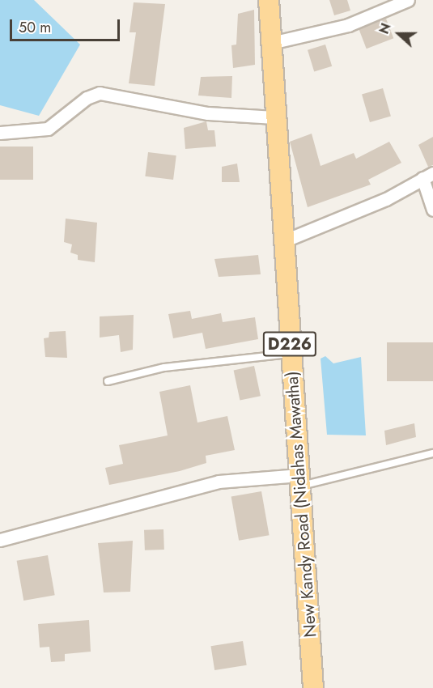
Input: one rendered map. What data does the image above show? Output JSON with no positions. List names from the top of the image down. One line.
{"streets":{"main road":["D226","New Kandy Road (Nidahas Mawatha)"]},"scale_bar":"50 m","north":"left"}
